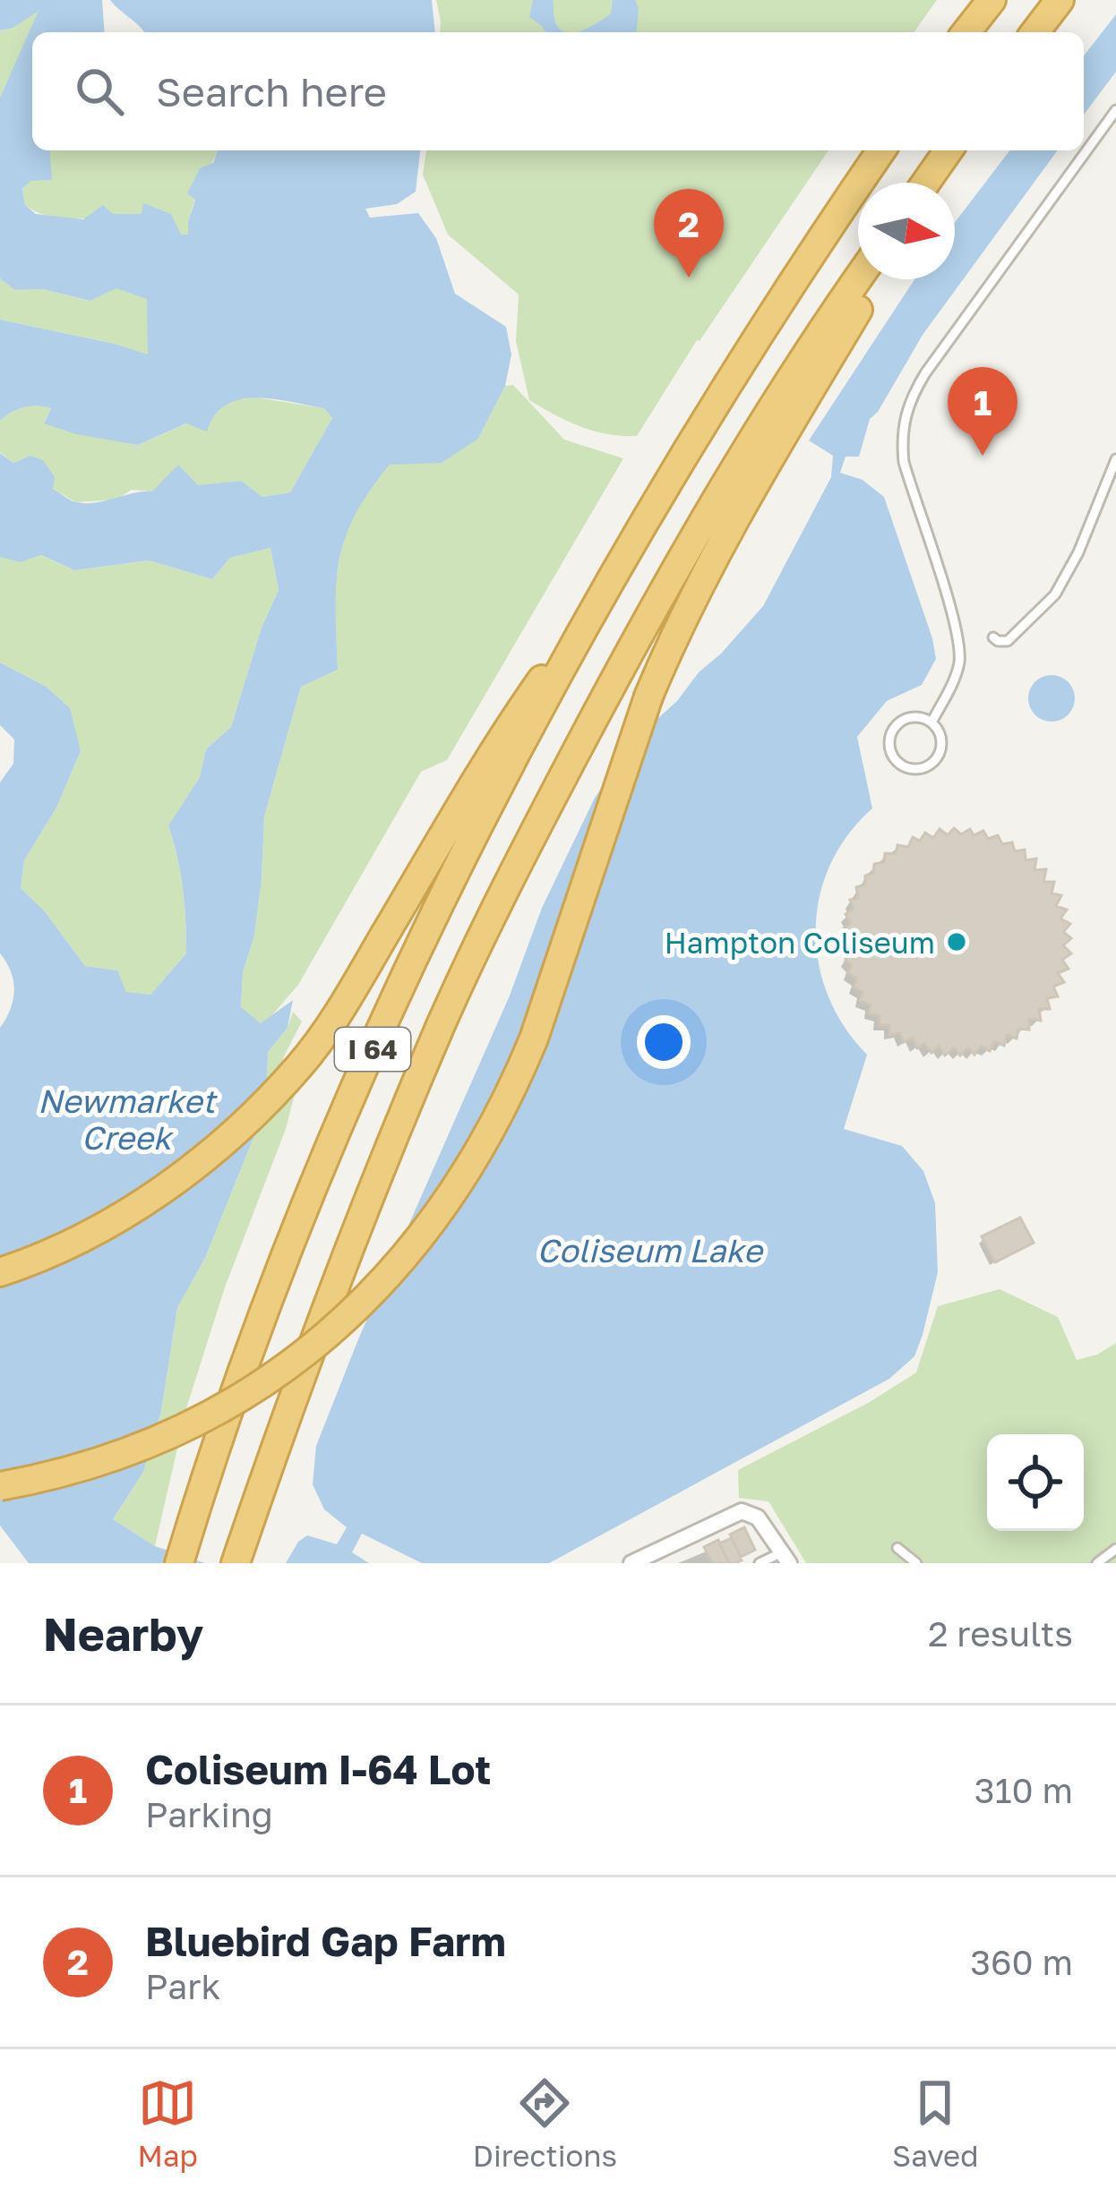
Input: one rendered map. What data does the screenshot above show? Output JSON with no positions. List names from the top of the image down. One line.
{"streets":{"highway":["I 64"]},"water":["Newmarket Creek","Coliseum Lake"],"places":["Hampton Coliseum"],"north":"right","page":{"search":"Search here","pins":["2","1"],"heading":["Nearby","2 results"],"list":[{"mark":"1","name":"Coliseum I-64 Lot","note":"Parking","value":"310 m"},{"mark":"2","name":"Bluebird Gap Farm","note":"Park","value":"360 m"}],"nav":["Map","Directions","Saved"]}}
